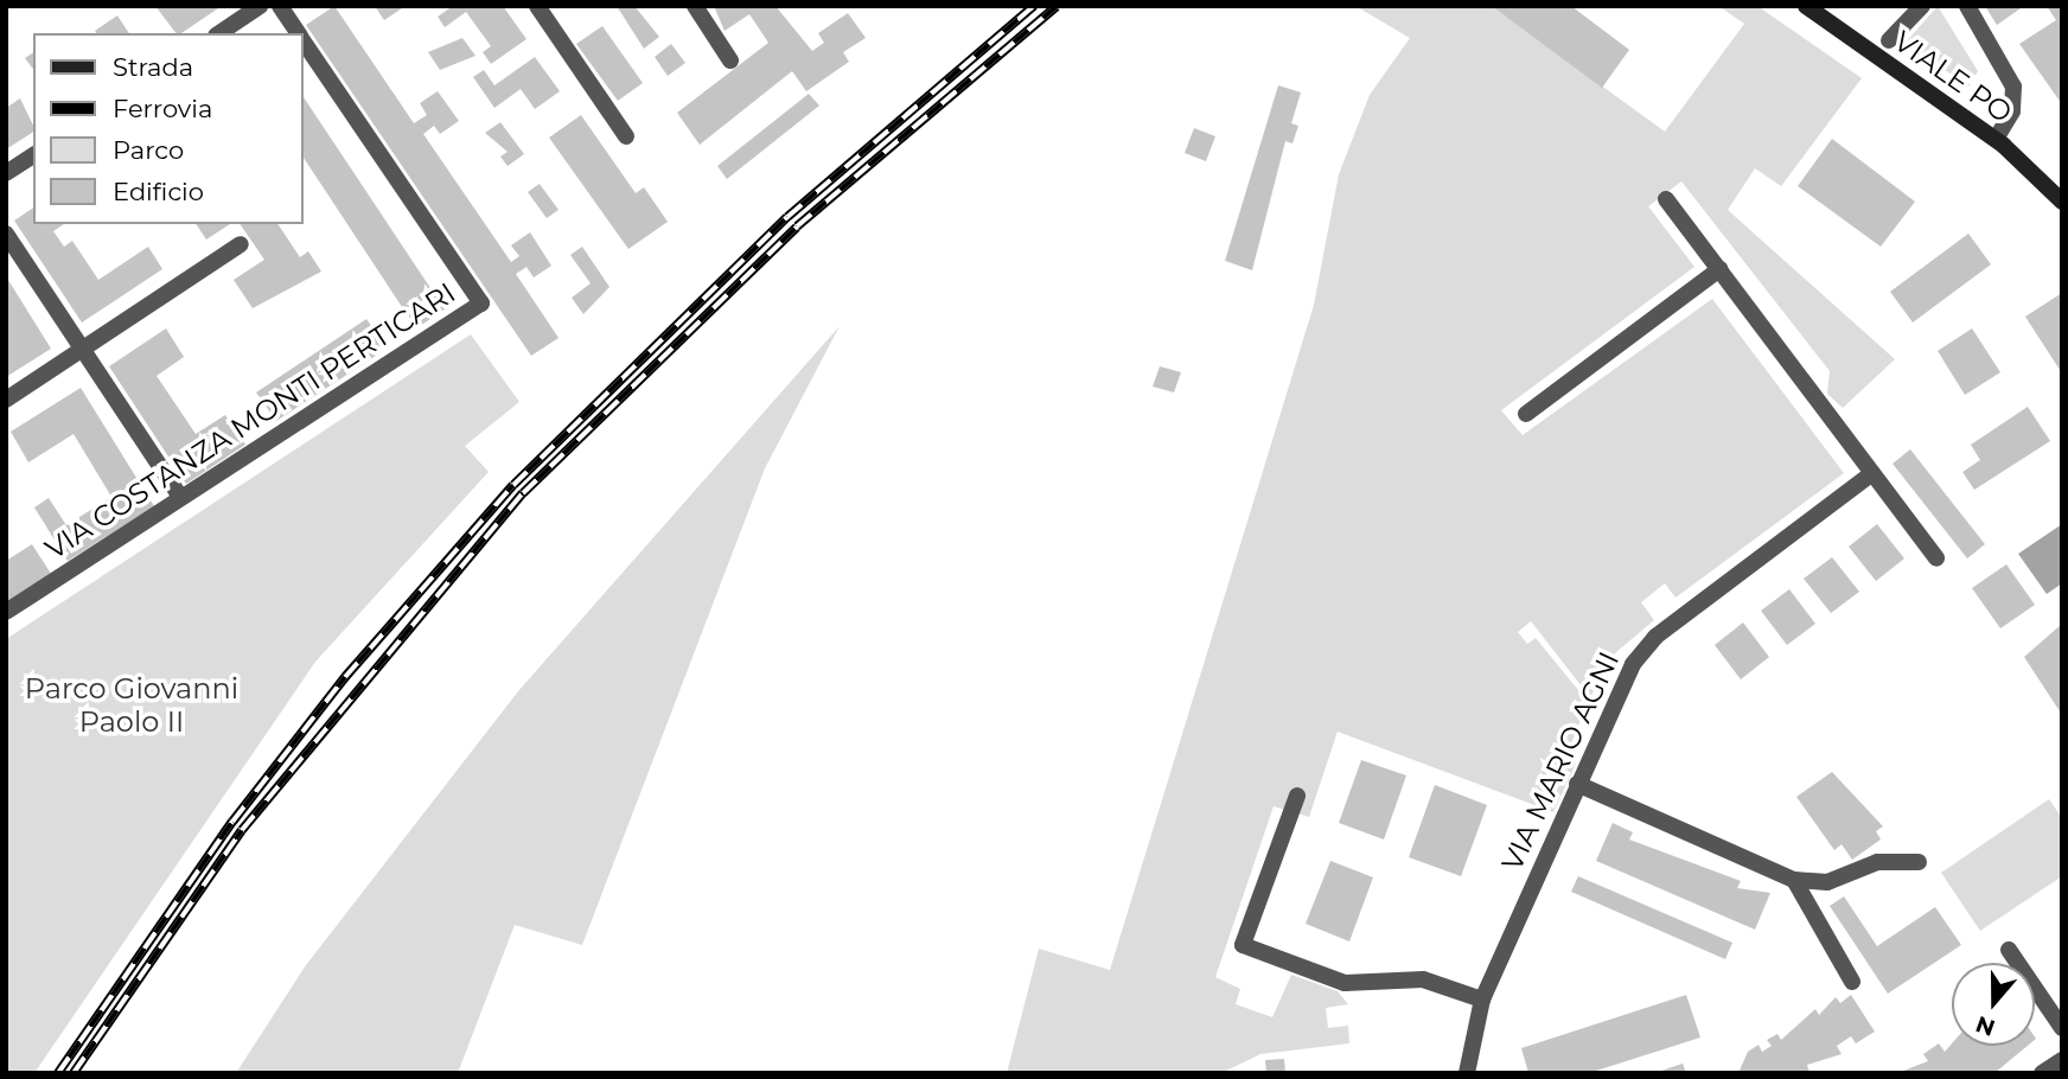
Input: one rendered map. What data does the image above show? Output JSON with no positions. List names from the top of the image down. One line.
{"streets":{"main road":["VIALE PO"],"street":["VIA COSTANZA MONTI PERTICARI","VIA MARIO AGNI"]},"parks":["Parco Giovanni Paolo II"],"legend":["Strada","Ferrovia","Parco","Edificio"],"north":"bottom"}
